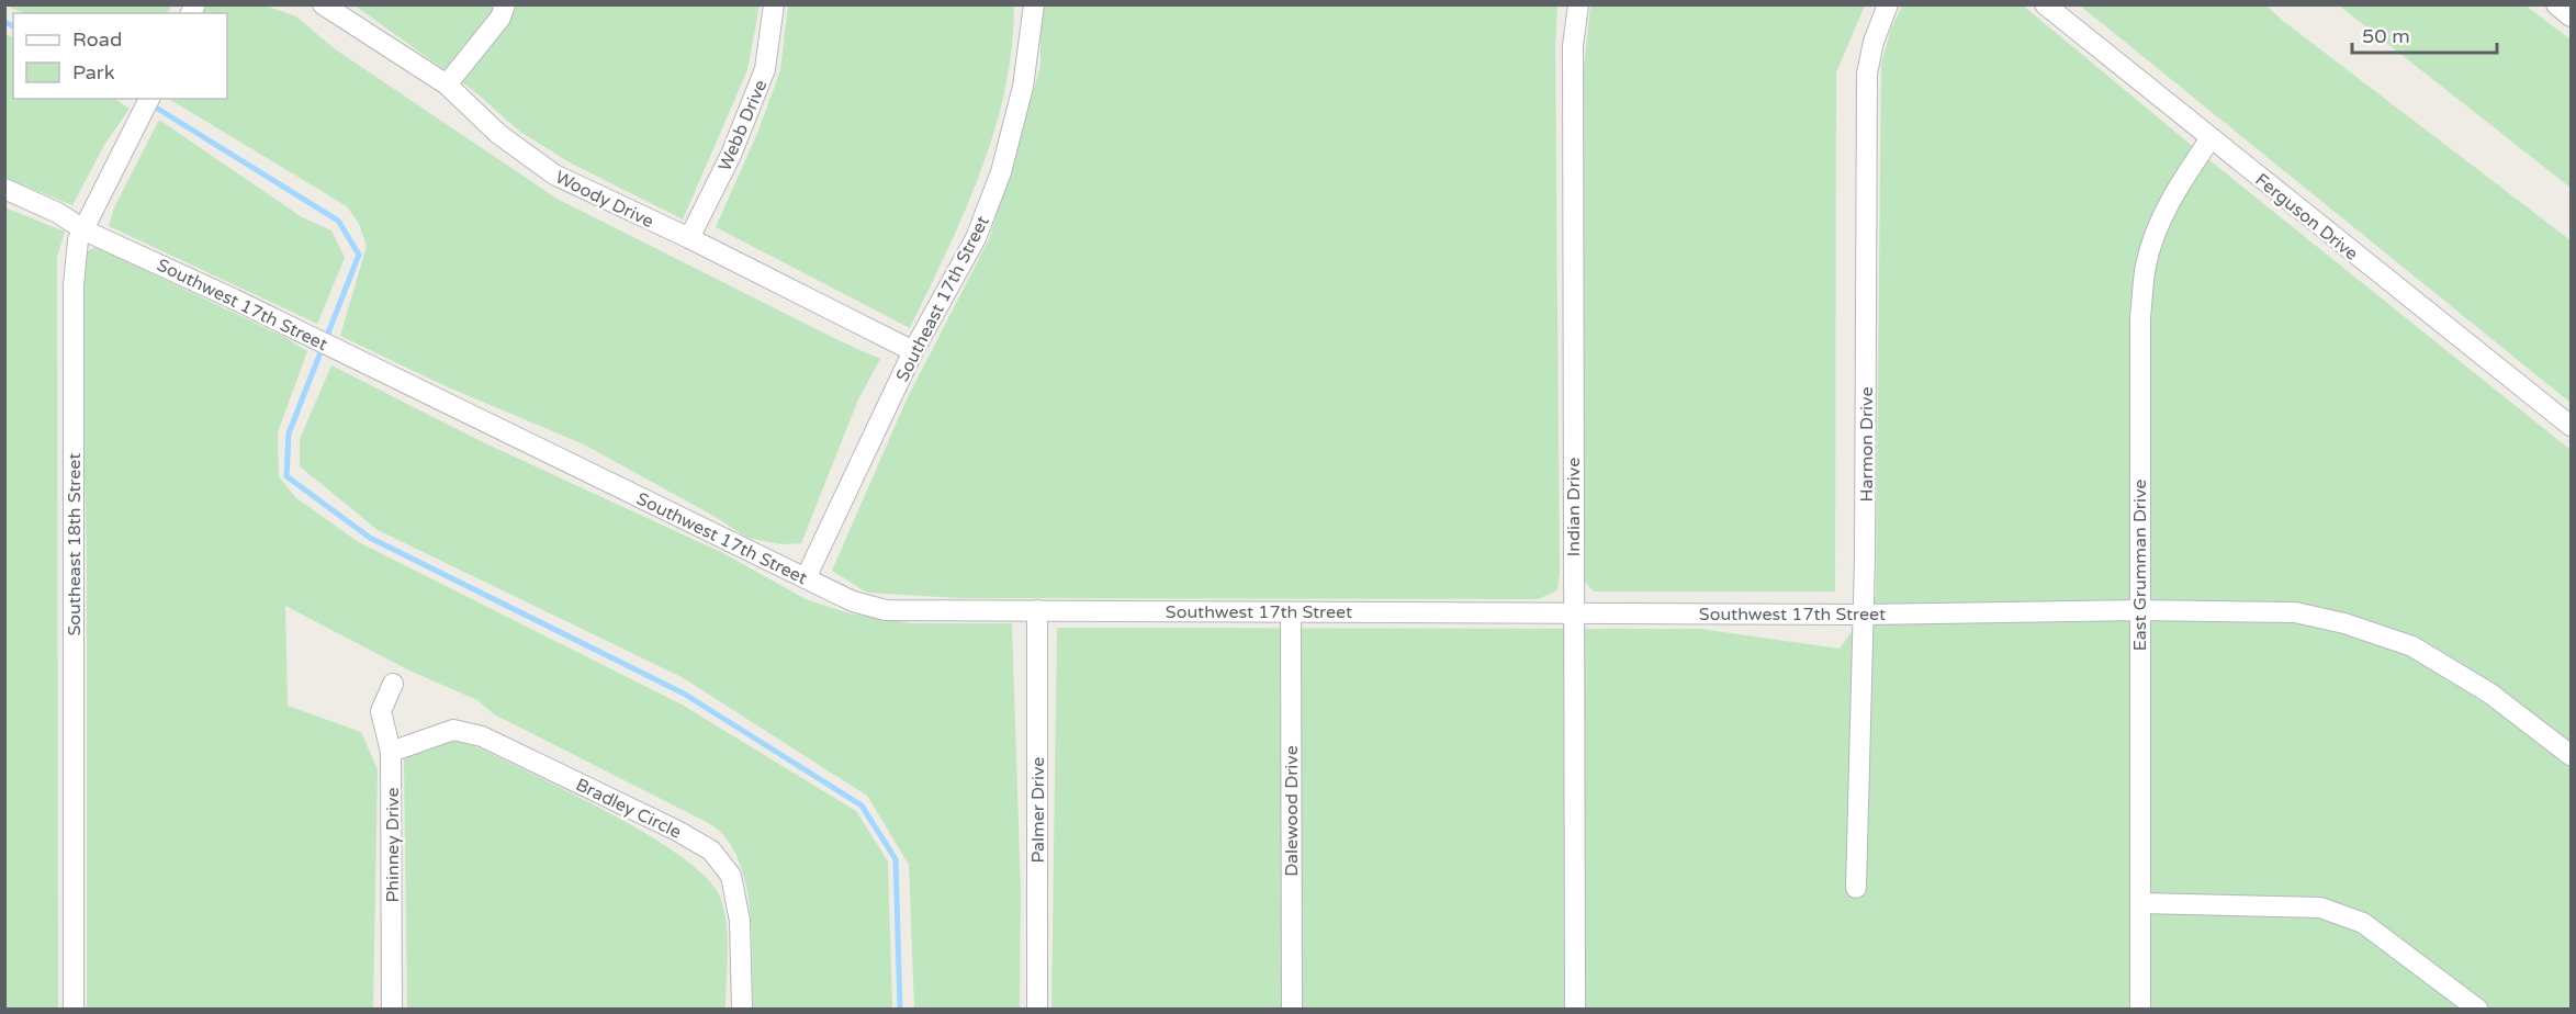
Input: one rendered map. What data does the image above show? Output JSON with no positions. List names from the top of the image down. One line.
{"streets":{"street":["Webb Drive","Woody Drive","Ferguson Drive","Southeast 17th Street","Southwest 17th Street","Harmon Drive","Indian Drive","Southeast 18th Street","East Grumman Drive","Bradley Circle","Palmer Drive","Dalewood Drive","Phinney Drive"]},"crossings":[["Webb Drive","Woody Drive"],["Woody Drive","Southeast 17th Street"],["Ferguson Drive","East Grumman Drive"],["Southeast 17th Street","Southwest 17th Street"],["Southwest 17th Street","Harmon Drive"],["Southwest 17th Street","Indian Drive"],["Southwest 17th Street","Southeast 18th Street"],["Southwest 17th Street","East Grumman Drive"],["Southwest 17th Street","Palmer Drive"],["Southwest 17th Street","Dalewood Drive"],["Bradley Circle","Phinney Drive"]],"legend":["Road","Park"],"scale_bar":"50 m"}
